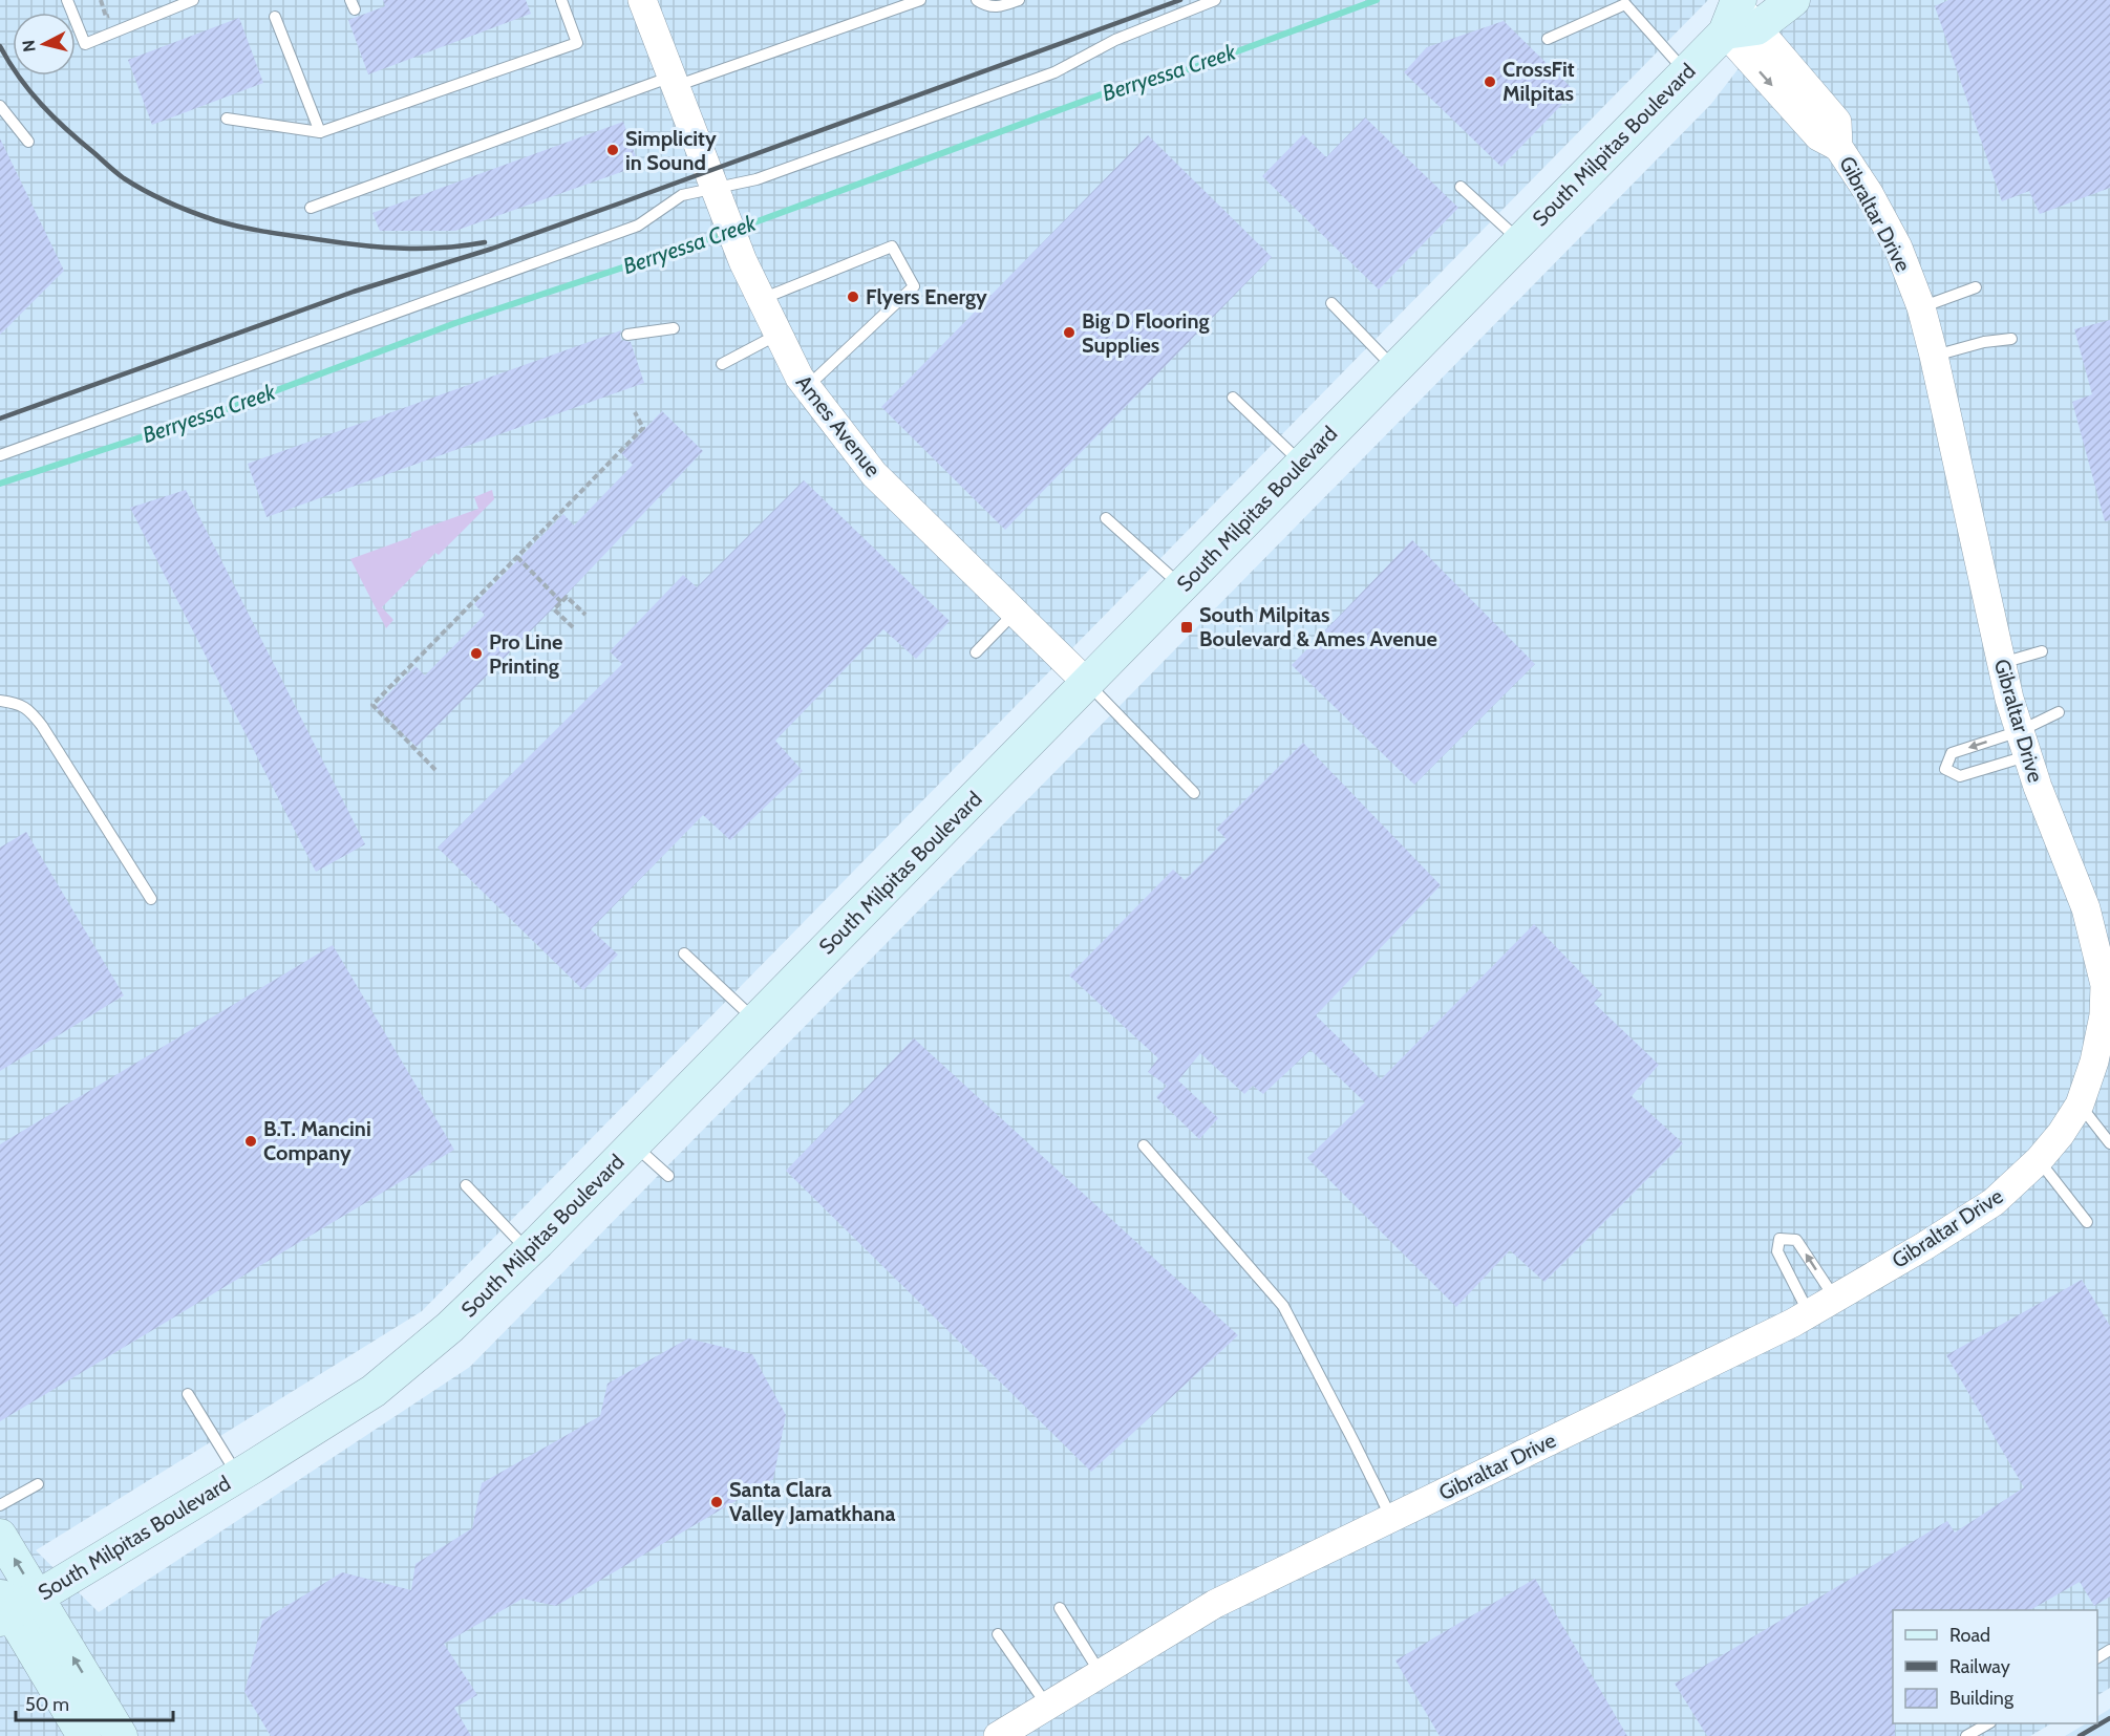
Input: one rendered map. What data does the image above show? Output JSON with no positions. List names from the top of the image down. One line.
{"streets":{"main road":["South Milpitas Boulevard"],"street":["Gibraltar Drive","Ames Avenue"]},"crossings":[["South Milpitas Boulevard","Gibraltar Drive"],["South Milpitas Boulevard","Ames Avenue"]],"water":["Berryessa Creek"],"places":{"other":["CrossFit Milpitas","Simplicity in Sound","Flyers Energy","Big D Flooring Supplies","Pro Line Printing","B.T. Mancini Company","Santa Clara Valley Jamatkhana"],"transit":["South Milpitas Boulevard & Ames Avenue"]},"legend":["Road","Railway","Building"],"scale_bar":"50 m","north":"left"}
